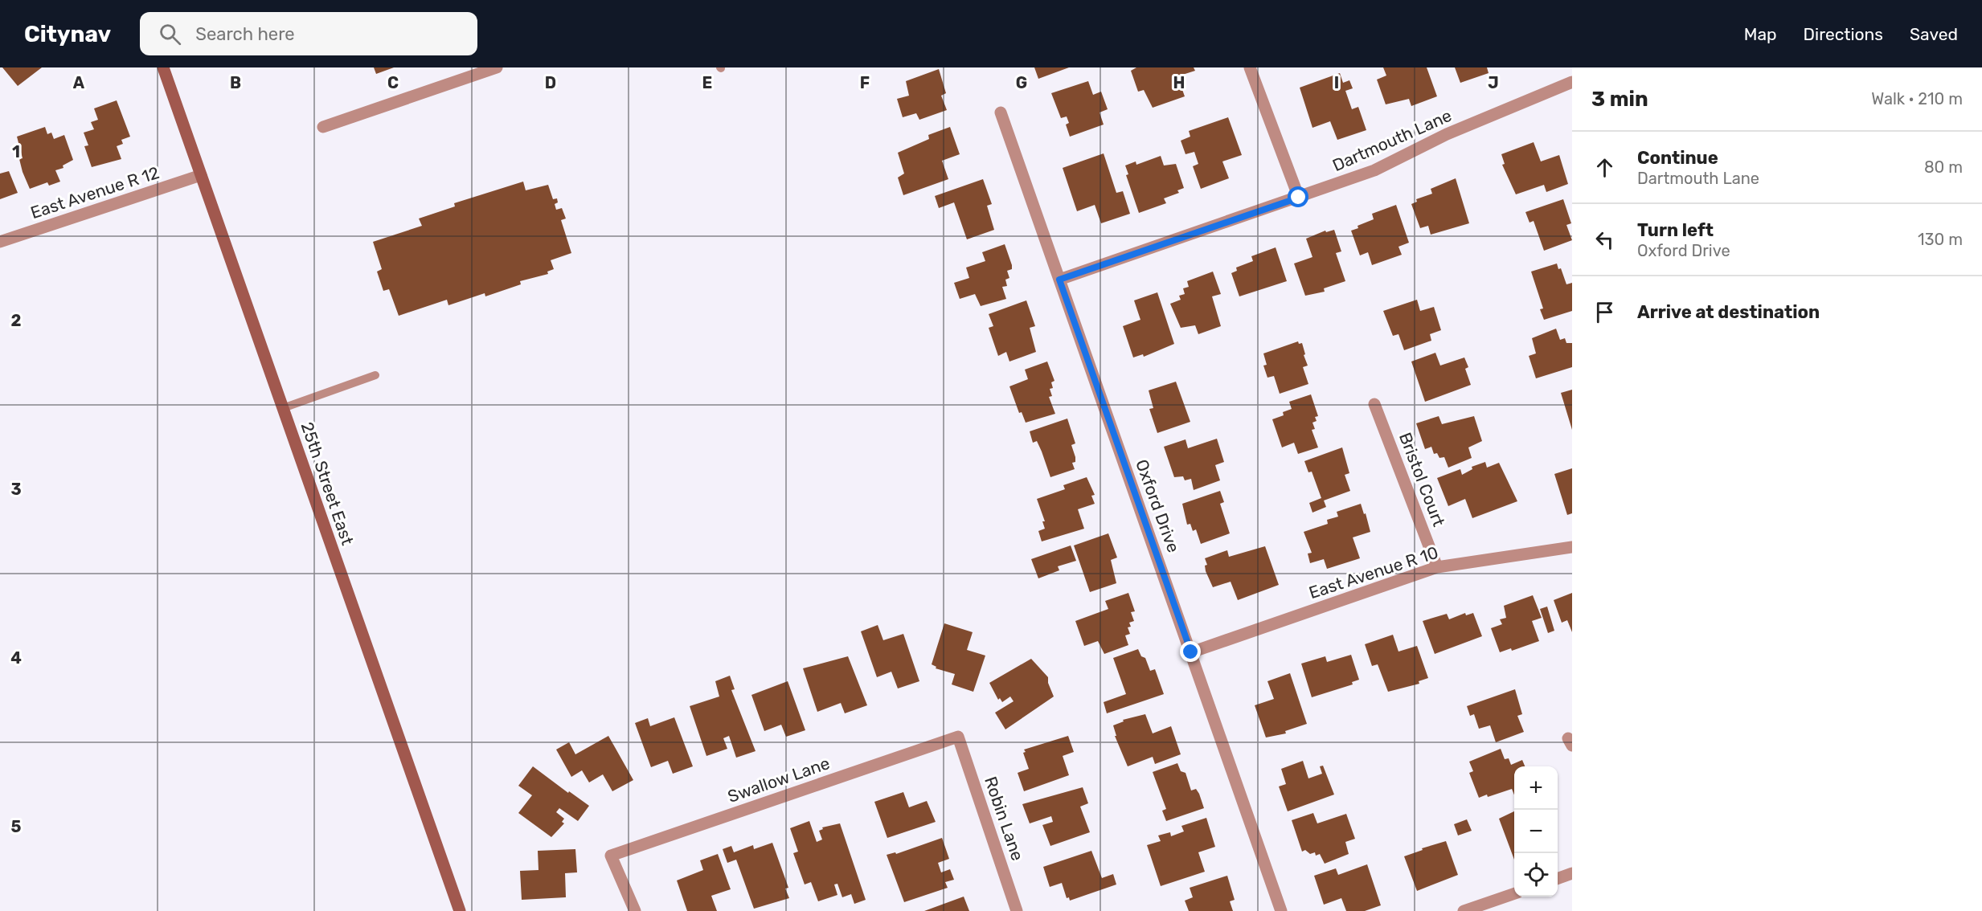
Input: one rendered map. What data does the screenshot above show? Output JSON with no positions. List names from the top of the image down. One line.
{"streets":{"main road":["25th Street East"],"street":["Dartmouth Lane","East Avenue R 12","Bristol Court","Oxford Drive","East Avenue R 10","Swallow Lane","Robin Lane"]},"crossings":[["Dartmouth Lane","Oxford Drive"],["East Avenue R 12","25th Street East"],["Bristol Court","East Avenue R 10"],["Oxford Drive","East Avenue R 10"],["Swallow Lane","Robin Lane"]],"page":{"header":"Citynav","search":"Search here","nav":["Map","Directions","Saved"],"heading":["3 min","Walk · 210 m"],"list":[["Continue","Dartmouth Lane","80 m"],["Turn left","Oxford Drive","130 m"],"Arrive at destination"],"map_buttons":["+","−"]},"grid":{"columns":["A","B","C","D","E","F","G","H","I","J"],"rows":["1","2","3","4","5"]}}
